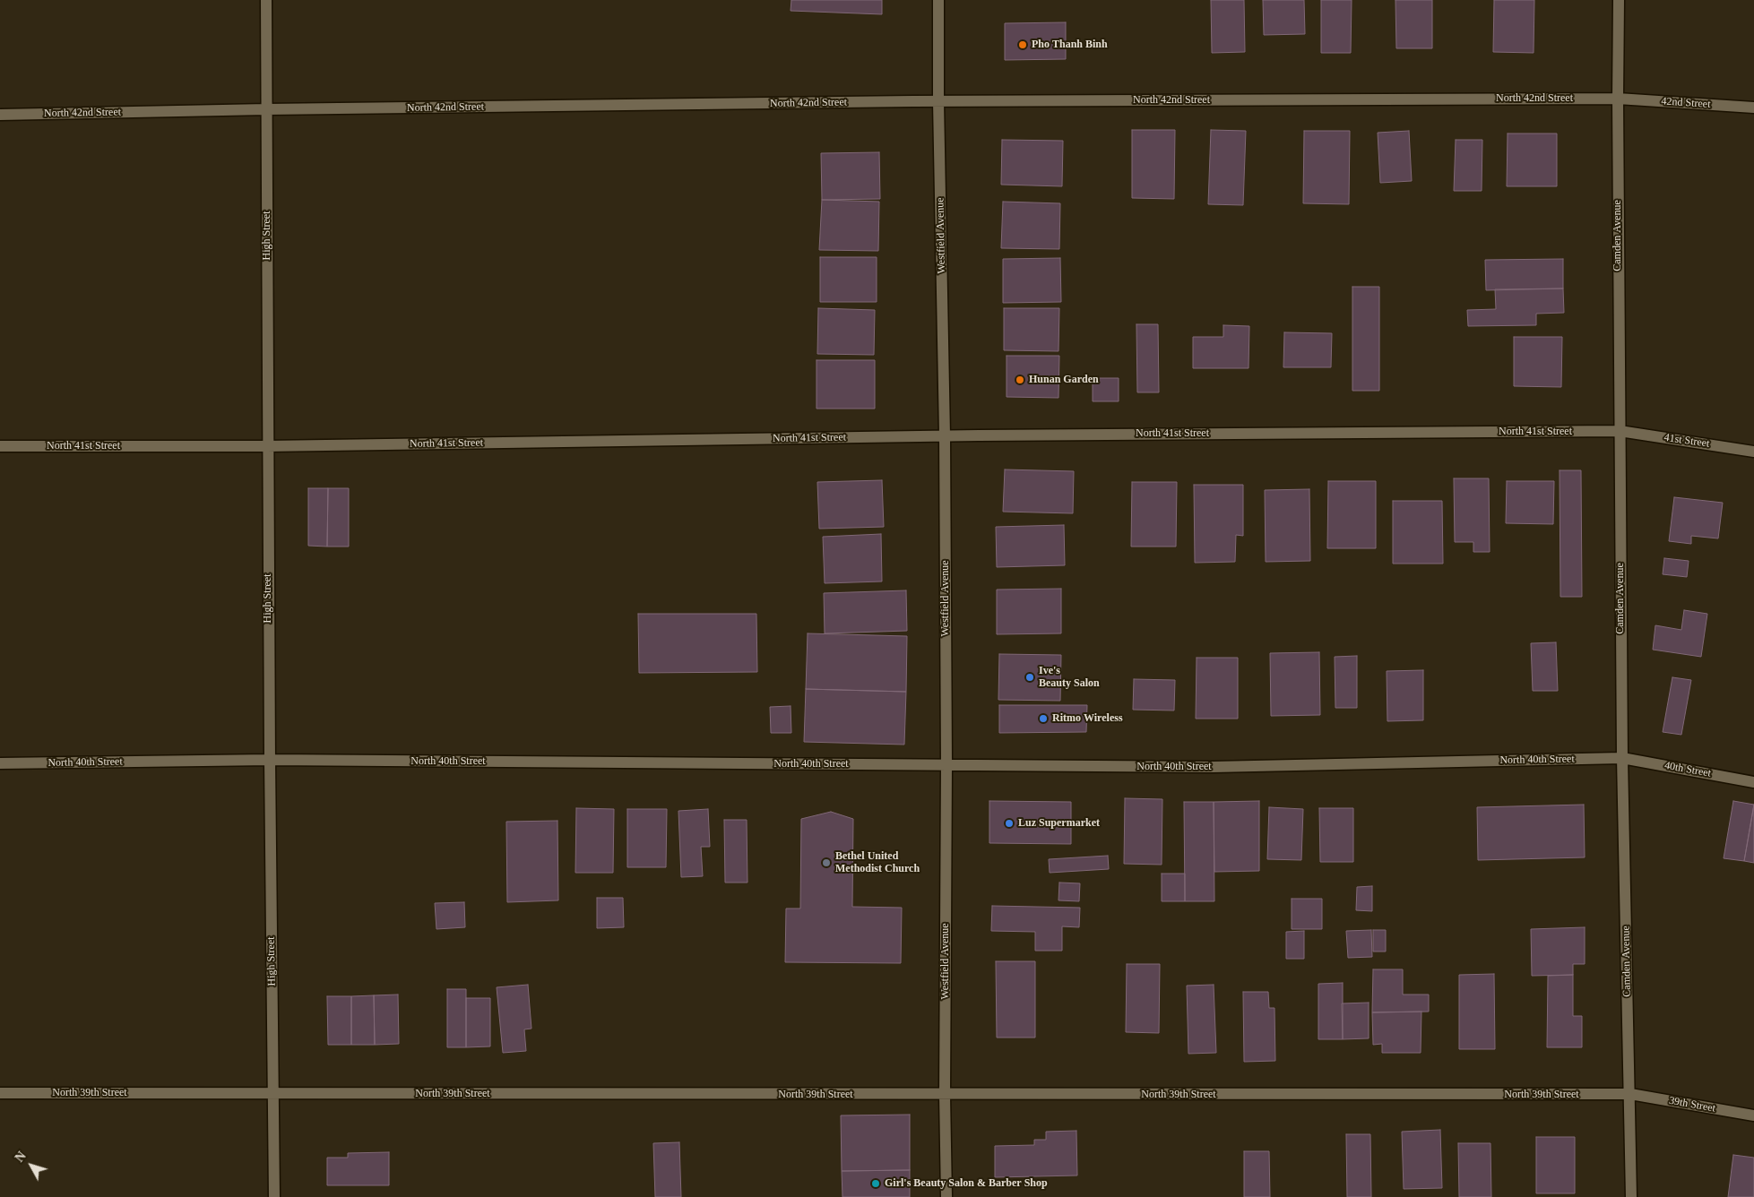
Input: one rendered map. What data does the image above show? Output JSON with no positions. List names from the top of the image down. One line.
{"streets":{"street":["North 42nd Street","42nd Street","High Street","Westfield Avenue","Camden Avenue","North 41st Street","41st Street","North 40th Street","40th Street","North 39th Street","39th Street"]},"crossings":[["North 42nd Street","42nd Street"],["North 42nd Street","High Street"],["North 42nd Street","Westfield Avenue"],["North 42nd Street","Camden Avenue"],["42nd Street","Camden Avenue"],["High Street","North 41st Street"],["High Street","North 40th Street"],["High Street","North 39th Street"],["Westfield Avenue","North 41st Street"],["Westfield Avenue","North 40th Street"],["Westfield Avenue","North 39th Street"],["Camden Avenue","North 41st Street"],["Camden Avenue","41st Street"],["Camden Avenue","North 40th Street"],["Camden Avenue","40th Street"],["Camden Avenue","North 39th Street"],["Camden Avenue","39th Street"],["North 41st Street","41st Street"],["North 40th Street","40th Street"],["North 39th Street","39th Street"]],"places":["Pho Thanh Binh","Hunan Garden","Ive's Beauty Salon","Ritmo Wireless","Luz Supermarket","Bethel United Methodist Church","Girl's Beauty Salon & Barber Shop"],"north":"top left"}
